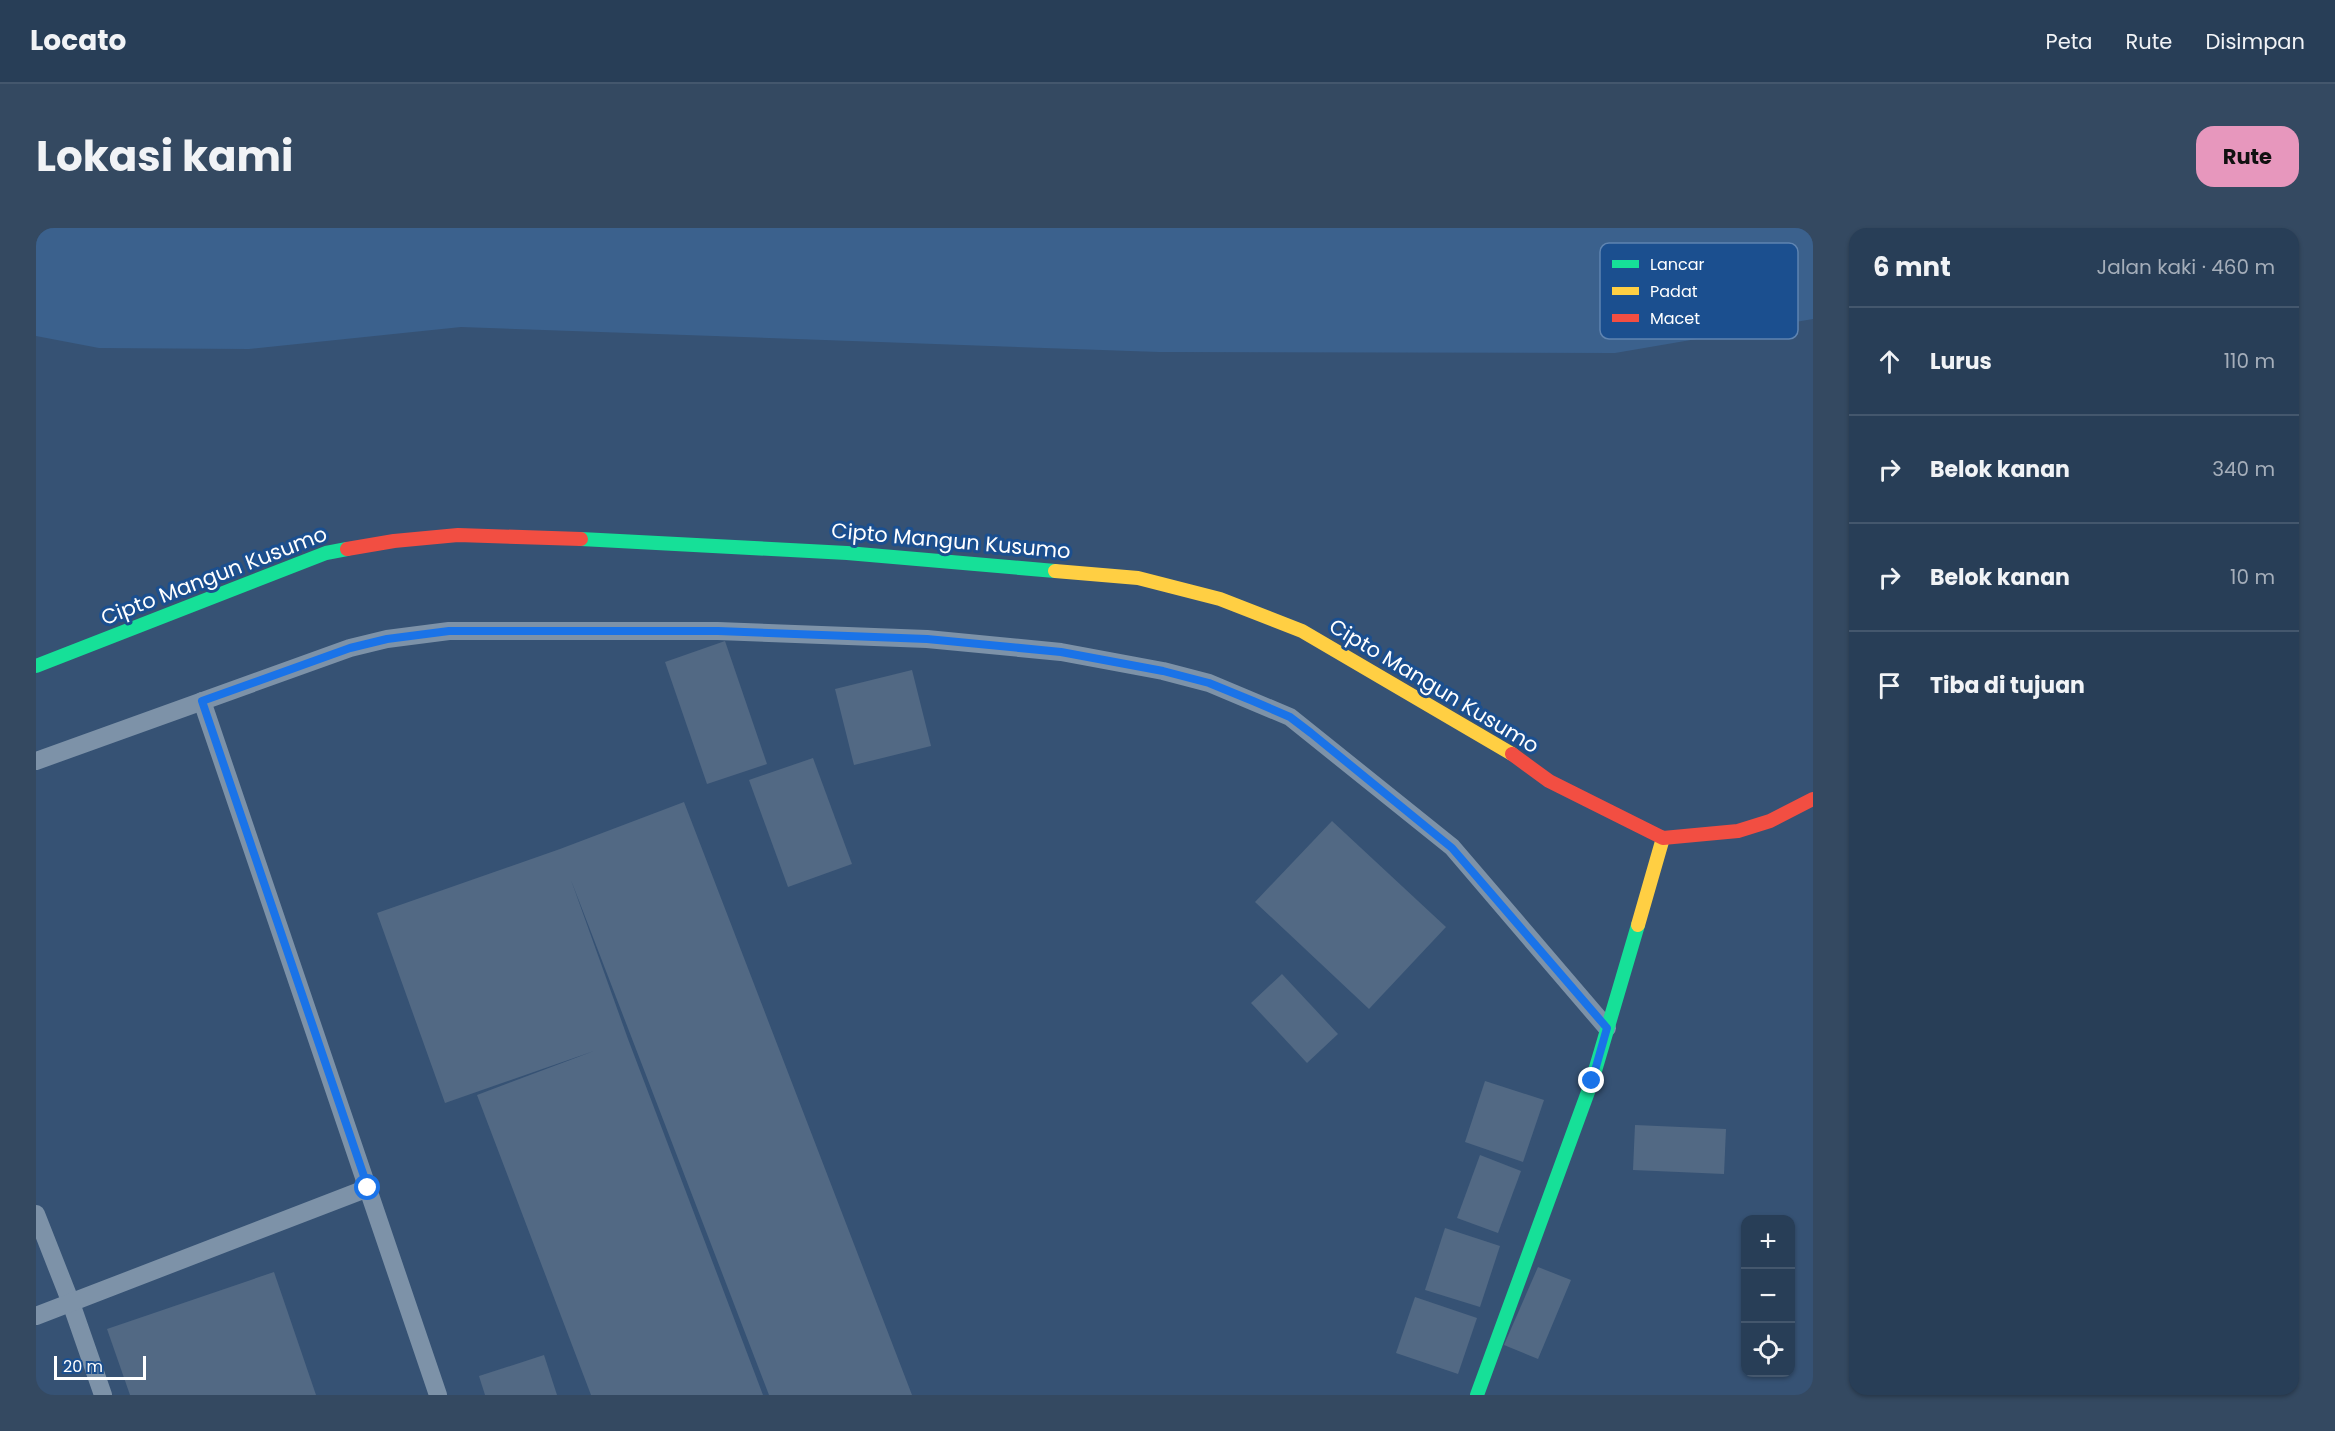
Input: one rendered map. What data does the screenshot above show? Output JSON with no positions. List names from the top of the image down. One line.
{"streets":{"main road":["Cipto Mangun Kusumo"]},"legend":["Lancar","Padat","Macet"],"scale_bar":"20 m","page":{"header":"Locato","nav":["Peta","Rute","Disimpan"],"title":"Lokasi kami","buttons":"Rute","heading":["6 mnt","Jalan kaki · 460 m"],"list":[["Lurus","110 m"],["Belok kanan","340 m"],["Belok kanan","10 m"],"Tiba di tujuan"],"map_buttons":["+","−"],"scale":"20 m"}}
